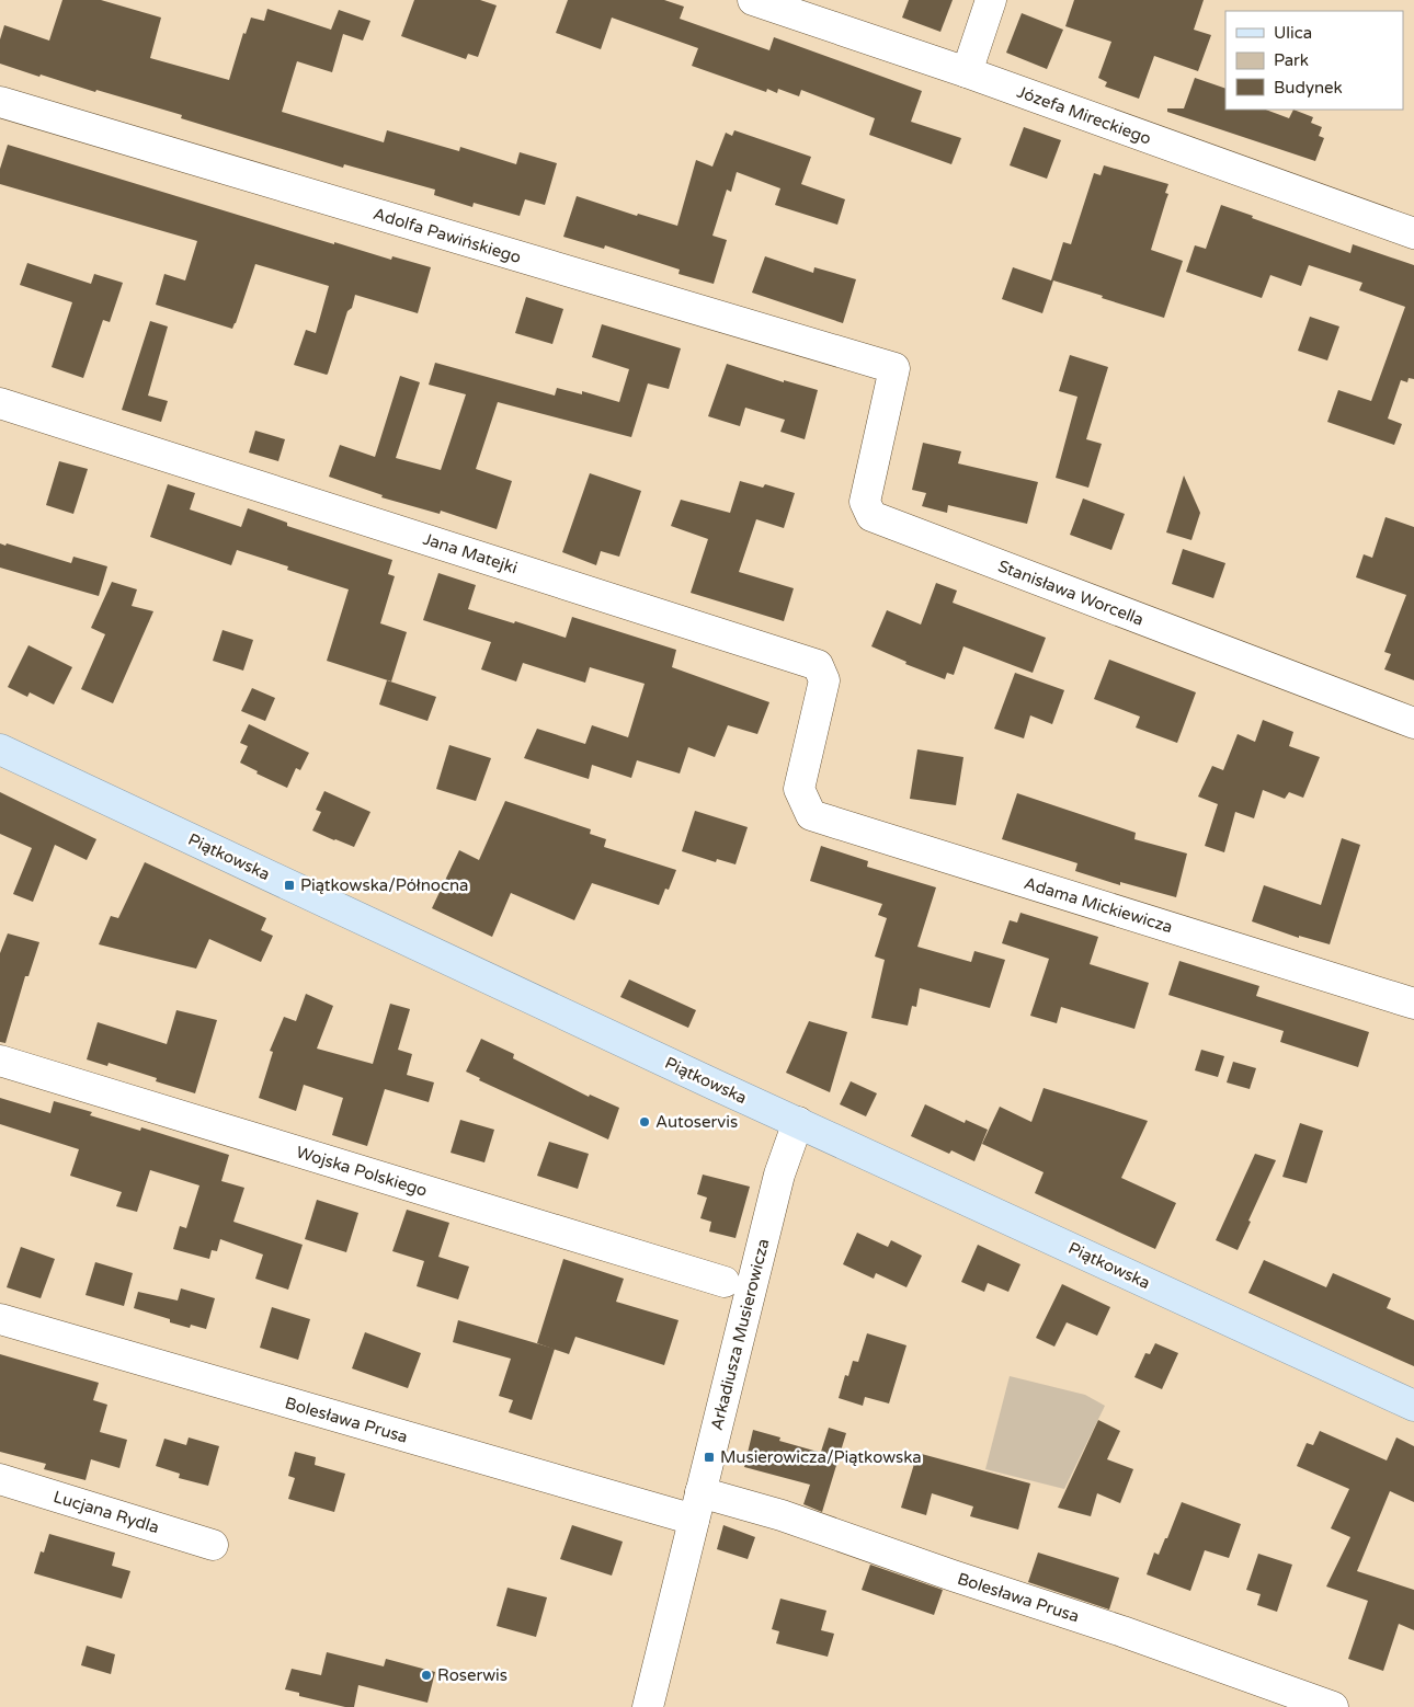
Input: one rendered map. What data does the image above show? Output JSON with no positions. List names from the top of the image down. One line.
{"streets":{"main road":["Piątkowska"],"street":["Józefa Mireckiego","Adolfa Pawińskiego","Jana Matejki","Stanisława Worcella","Adama Mickiewicza","Wojska Polskiego","Arkadiusza Musierowicza","Bolesława Prusa","Lucjana Rydla"]},"crossings":[["Adolfa Pawińskiego","Stanisława Worcella"],["Jana Matejki","Adama Mickiewicza"],["Piątkowska","Arkadiusza Musierowicza"],["Arkadiusza Musierowicza","Bolesława Prusa"]],"places":{"transit":["Piątkowska/Północna","Musierowicza/Piątkowska"],"other":["Autoservis","Roserwis"]},"legend":["Ulica","Park","Budynek"]}
